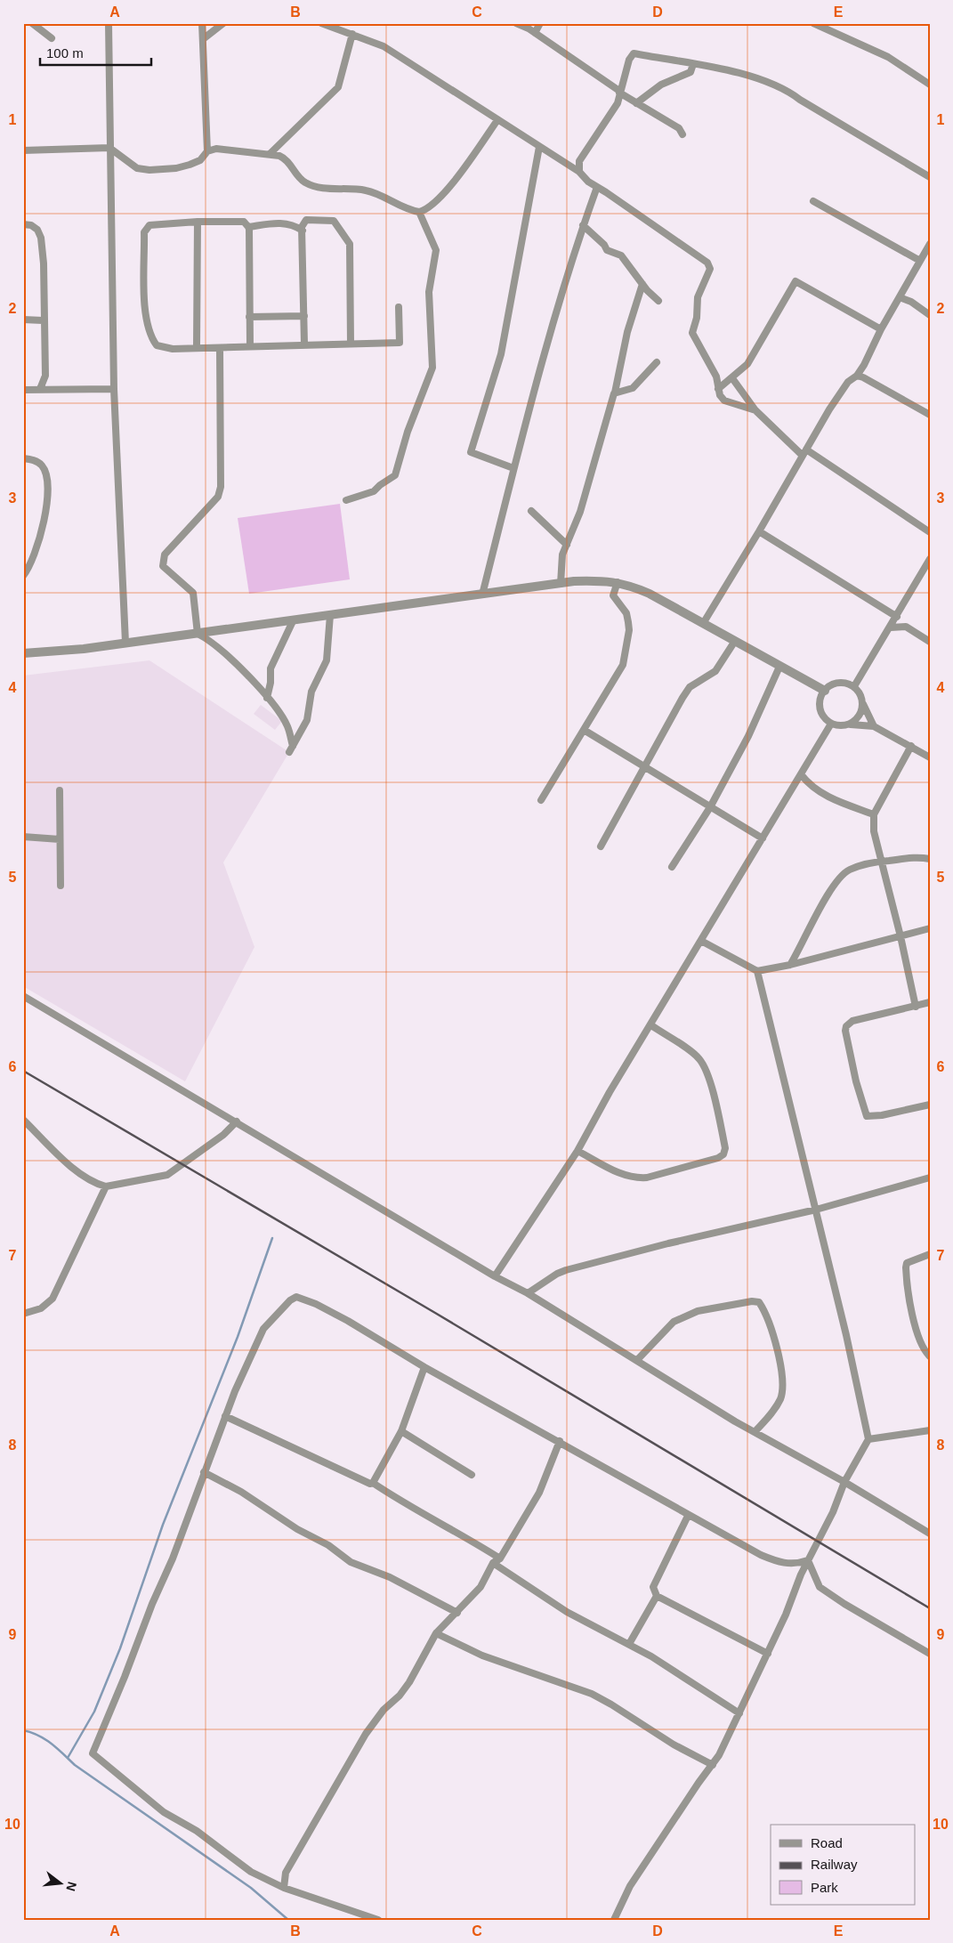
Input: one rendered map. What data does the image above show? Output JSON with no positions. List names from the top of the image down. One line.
{"legend":["Road","Railway","Park"],"scale_bar":"100 m","north":"right","grid":{"columns":["A","B","C","D","E"],"rows":["1","2","3","4","5","6","7","8","9","10"]}}
